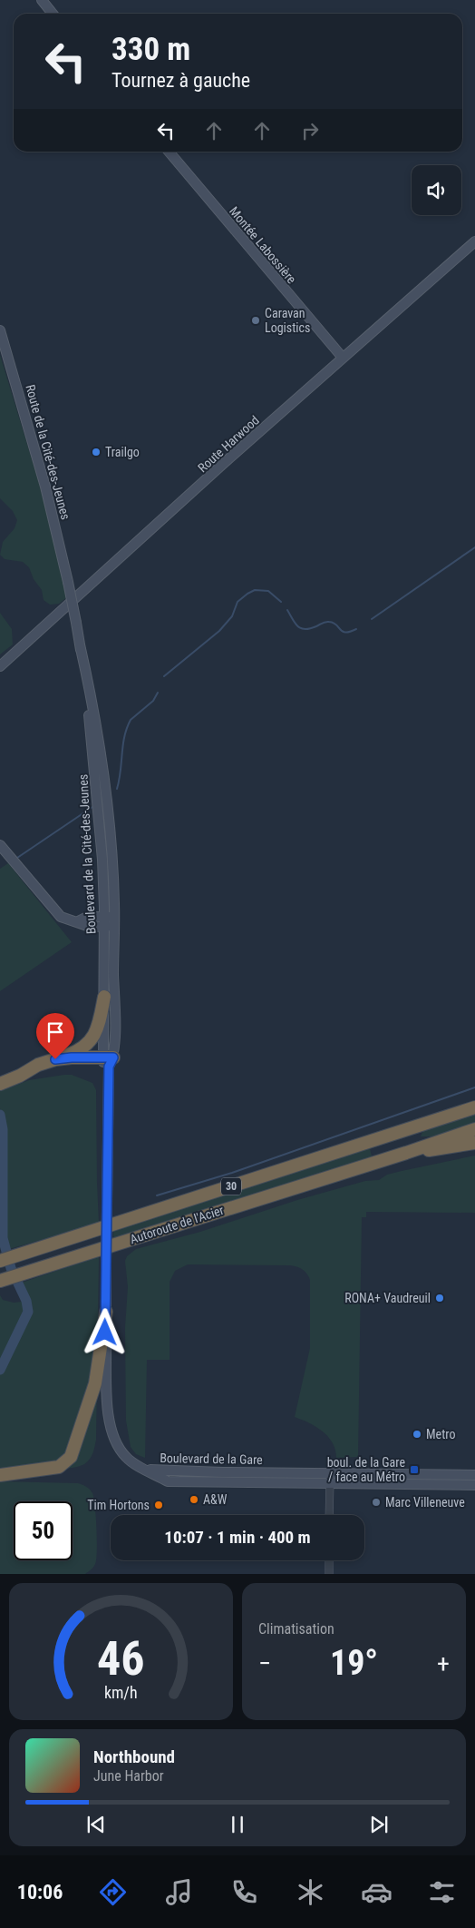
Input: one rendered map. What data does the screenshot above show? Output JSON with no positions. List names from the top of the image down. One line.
{"streets":{"highway":["30","Autoroute de l'Acier"],"main road":["Montée Labossière","Route Harwood","Route de la Cité-des-Jeunes","Boulevard de la Cité-des-Jeunes","Boulevard de la Gare"]},"crossings":[["Montée Labossière","Route Harwood"],["Route de la Cité-des-Jeunes","Boulevard de la Cité-des-Jeunes"],["Boulevard de la Cité-des-Jeunes","Boulevard de la Gare"]],"places":{"other":["Caravan Logistics","Trailgo","RONA+ Vaudreuil","Metro","A&W","Marc Villeneuve","Tim Hortons"],"transit":["boul. de la Gare / face au Métro"]},"page":{"turn":["330 m","Tournez à gauche"],"limit":"50","trip":"10:07 · 1 min · 400 m","tile":"Climatisation","heat":["−","19°","+"],"song":["Northbound","June Harbor"],"tabs":"10:06","gauge":["46","km/h"]}}
